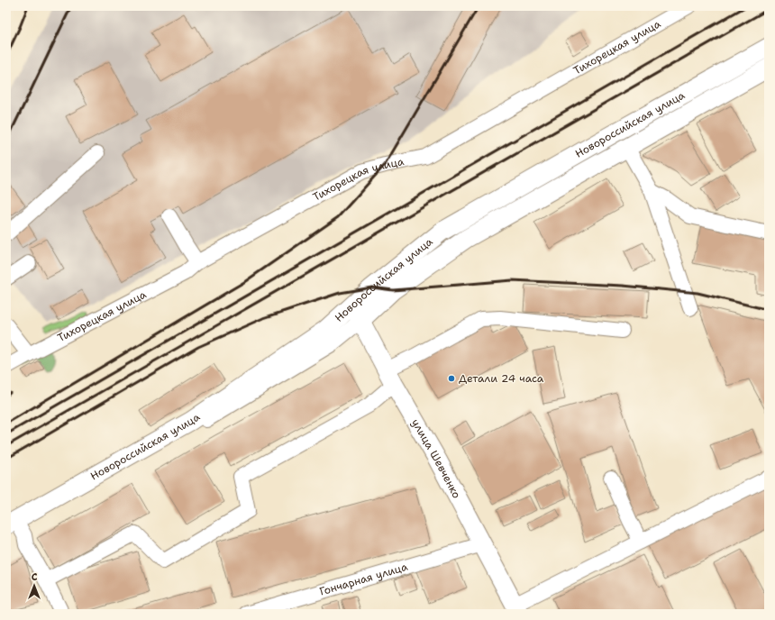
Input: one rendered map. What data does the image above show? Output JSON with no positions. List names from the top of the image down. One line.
{"streets":{"main road":["Новороссийская улица","улица Шевченко"],"street":["Тихорецкая улица","Гончарная улица"]},"crossings":[["Новороссийская улица","улица Шевченко"],["улица Шевченко","Гончарная улица"]],"places":["Детали 24 часа"],"north":"top"}
